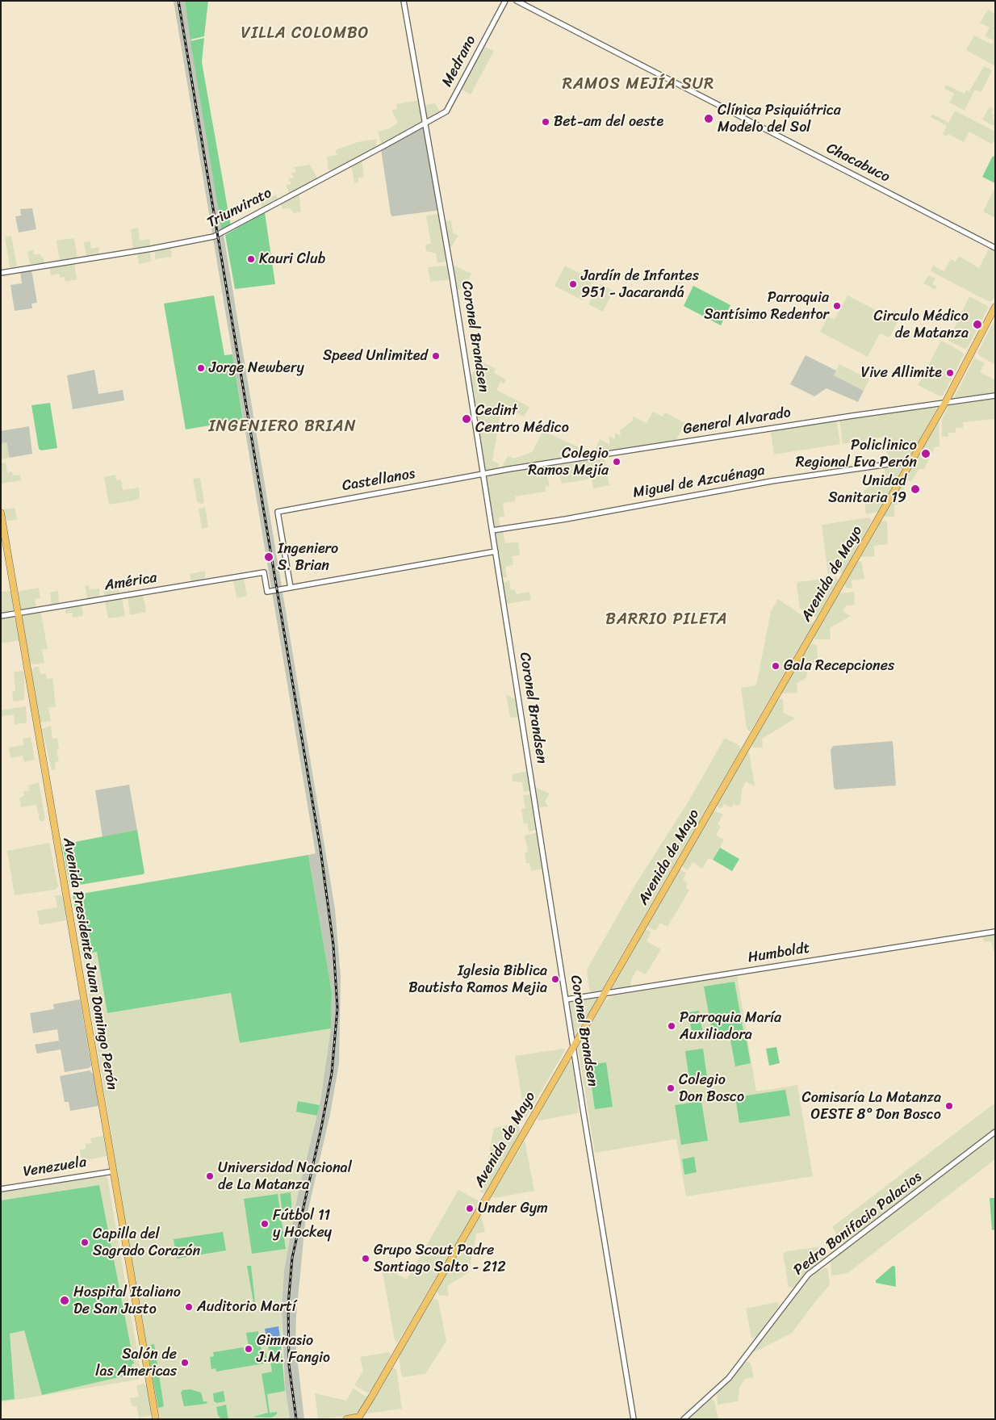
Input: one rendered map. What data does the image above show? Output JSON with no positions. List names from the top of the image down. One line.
{"streets":{"main road":["Avenida de Mayo","Avenida Presidente Juan Domingo Perón"],"street":["Medrano","Chacabuco","Triunvirato","Coronel Brandsen","General Alvarado","Castellanos","Miguel de Azcuénaga","América","Humboldt","Venezuela","Pedro Bonifacio Palacios"]},"crossings":[["Medrano","Triunvirato"],["Medrano","Coronel Brandsen"],["Triunvirato","Coronel Brandsen"],["Coronel Brandsen","General Alvarado"],["Coronel Brandsen","Castellanos"],["Coronel Brandsen","Miguel de Azcuénaga"],["Coronel Brandsen","Avenida de Mayo"],["Coronel Brandsen","Humboldt"],["General Alvarado","Castellanos"],["General Alvarado","Avenida de Mayo"],["Castellanos","América"],["Miguel de Azcuénaga","Avenida de Mayo"],["Avenida de Mayo","Humboldt"],["América","Avenida Presidente Juan Domingo Perón"],["Avenida Presidente Juan Domingo Perón","Venezuela"]],"districts":["VILLA COLOMBO","RAMOS MEJÍA SUR","INGENIERO BRIAN","BARRIO PILETA"],"places":["Clínica Psiquiátrica Modelo del Sol","Bet-am del oeste","Kauri Club","Jardín de Infantes 951 - Jacarandá","Parroquia Santísimo Redentor","Circulo Médico de Matanza","Speed Unlimited","Jorge Newbery","Vive Allimite","Cedint Centro Médico","Policlinico Regional Eva Perón","Colegio Ramos Mejía","Unidad Sanitaria 19","Ingeniero S. Brian","Gala Recepciones","Iglesia Biblica Bautista Ramos Mejia","Parroquia María Auxiliadora","Colegio Don Bosco","Comisaría La Matanza OESTE 8° Don Bosco","Universidad Nacional de La Matanza","Under Gym","Fútbol 11 y Hockey","Capilla del Sagrado Corazón","Grupo Scout Padre Santiago Salto - 212","Hospital Italiano De San Justo","Auditorio Martí","Gimnasio J.M. Fangio","Salón de las Americas"]}
